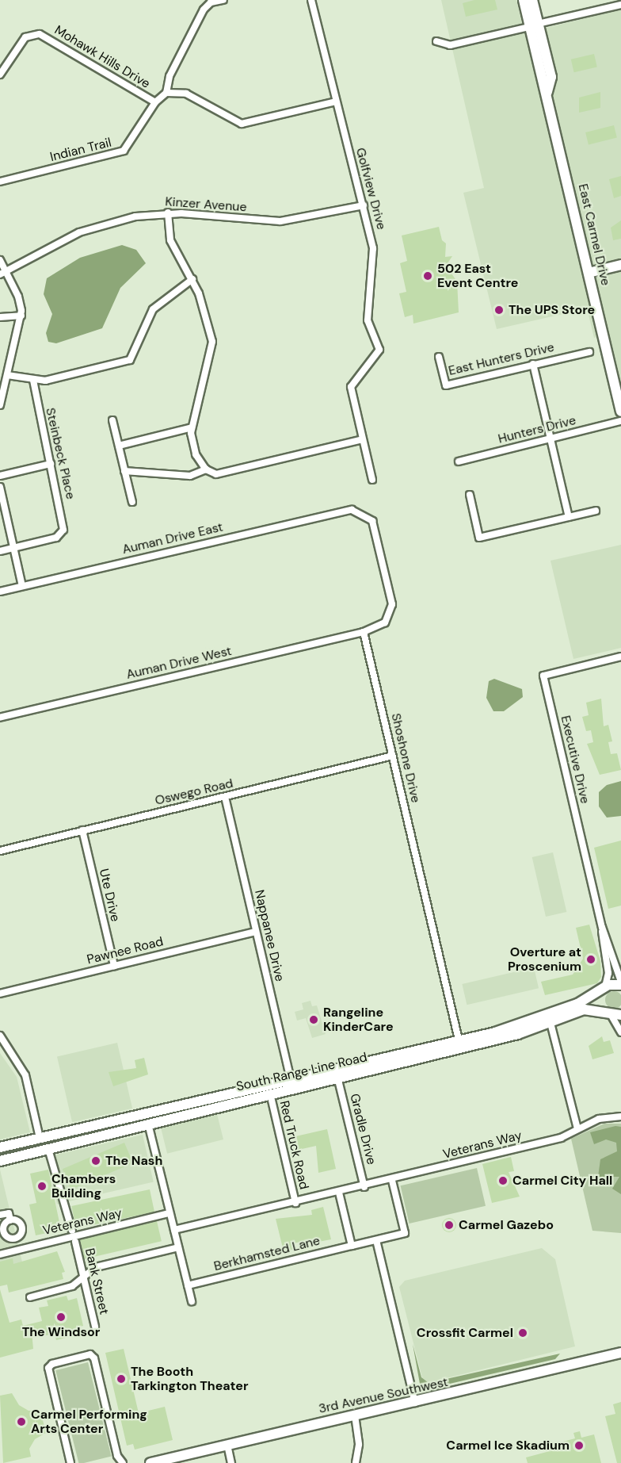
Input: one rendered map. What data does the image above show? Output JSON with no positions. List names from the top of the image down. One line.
{"streets":{"main road":["East Carmel Drive","South Range Line Road","3rd Avenue Southwest"],"street":["Mohawk Hills Drive","Indian Trail","Golfview Drive","Kinzer Avenue","East Hunters Drive","Hunters Drive","Steinbeck Place","Auman Drive East","Auman Drive West","Shoshone Drive","Executive Drive","Oswego Road","Ute Drive","Nappanee Drive","Pawnee Road","Gradle Drive","Red Truck Road","Veterans Way","Berkhamsted Lane","Bank Street"]},"crossings":[["Mohawk Hills Drive","Indian Trail"],["Mohawk Hills Drive","Golfview Drive"],["Golfview Drive","Kinzer Avenue"],["Auman Drive East","Auman Drive West"],["Auman Drive East","Shoshone Drive"],["Auman Drive West","Shoshone Drive"],["Shoshone Drive","Oswego Road"],["Shoshone Drive","South Range Line Road"],["Executive Drive","South Range Line Road"],["Oswego Road","Ute Drive"],["Oswego Road","Nappanee Drive"],["Ute Drive","Pawnee Road"],["Nappanee Drive","Pawnee Road"],["Nappanee Drive","South Range Line Road"],["South Range Line Road","Gradle Drive"],["South Range Line Road","Red Truck Road"],["Gradle Drive","Veterans Way"],["Veterans Way","Berkhamsted Lane"]],"places":["502 East Event Centre","The UPS Store","Overture at Proscenium","Rangeline KinderCare","The Nash","Carmel City Hall","Chambers Building","Carmel Gazebo","The Windsor","Crossfit Carmel","The Booth Tarkington Theater","Carmel Performing Arts Center","Carmel Ice Skadium"]}
